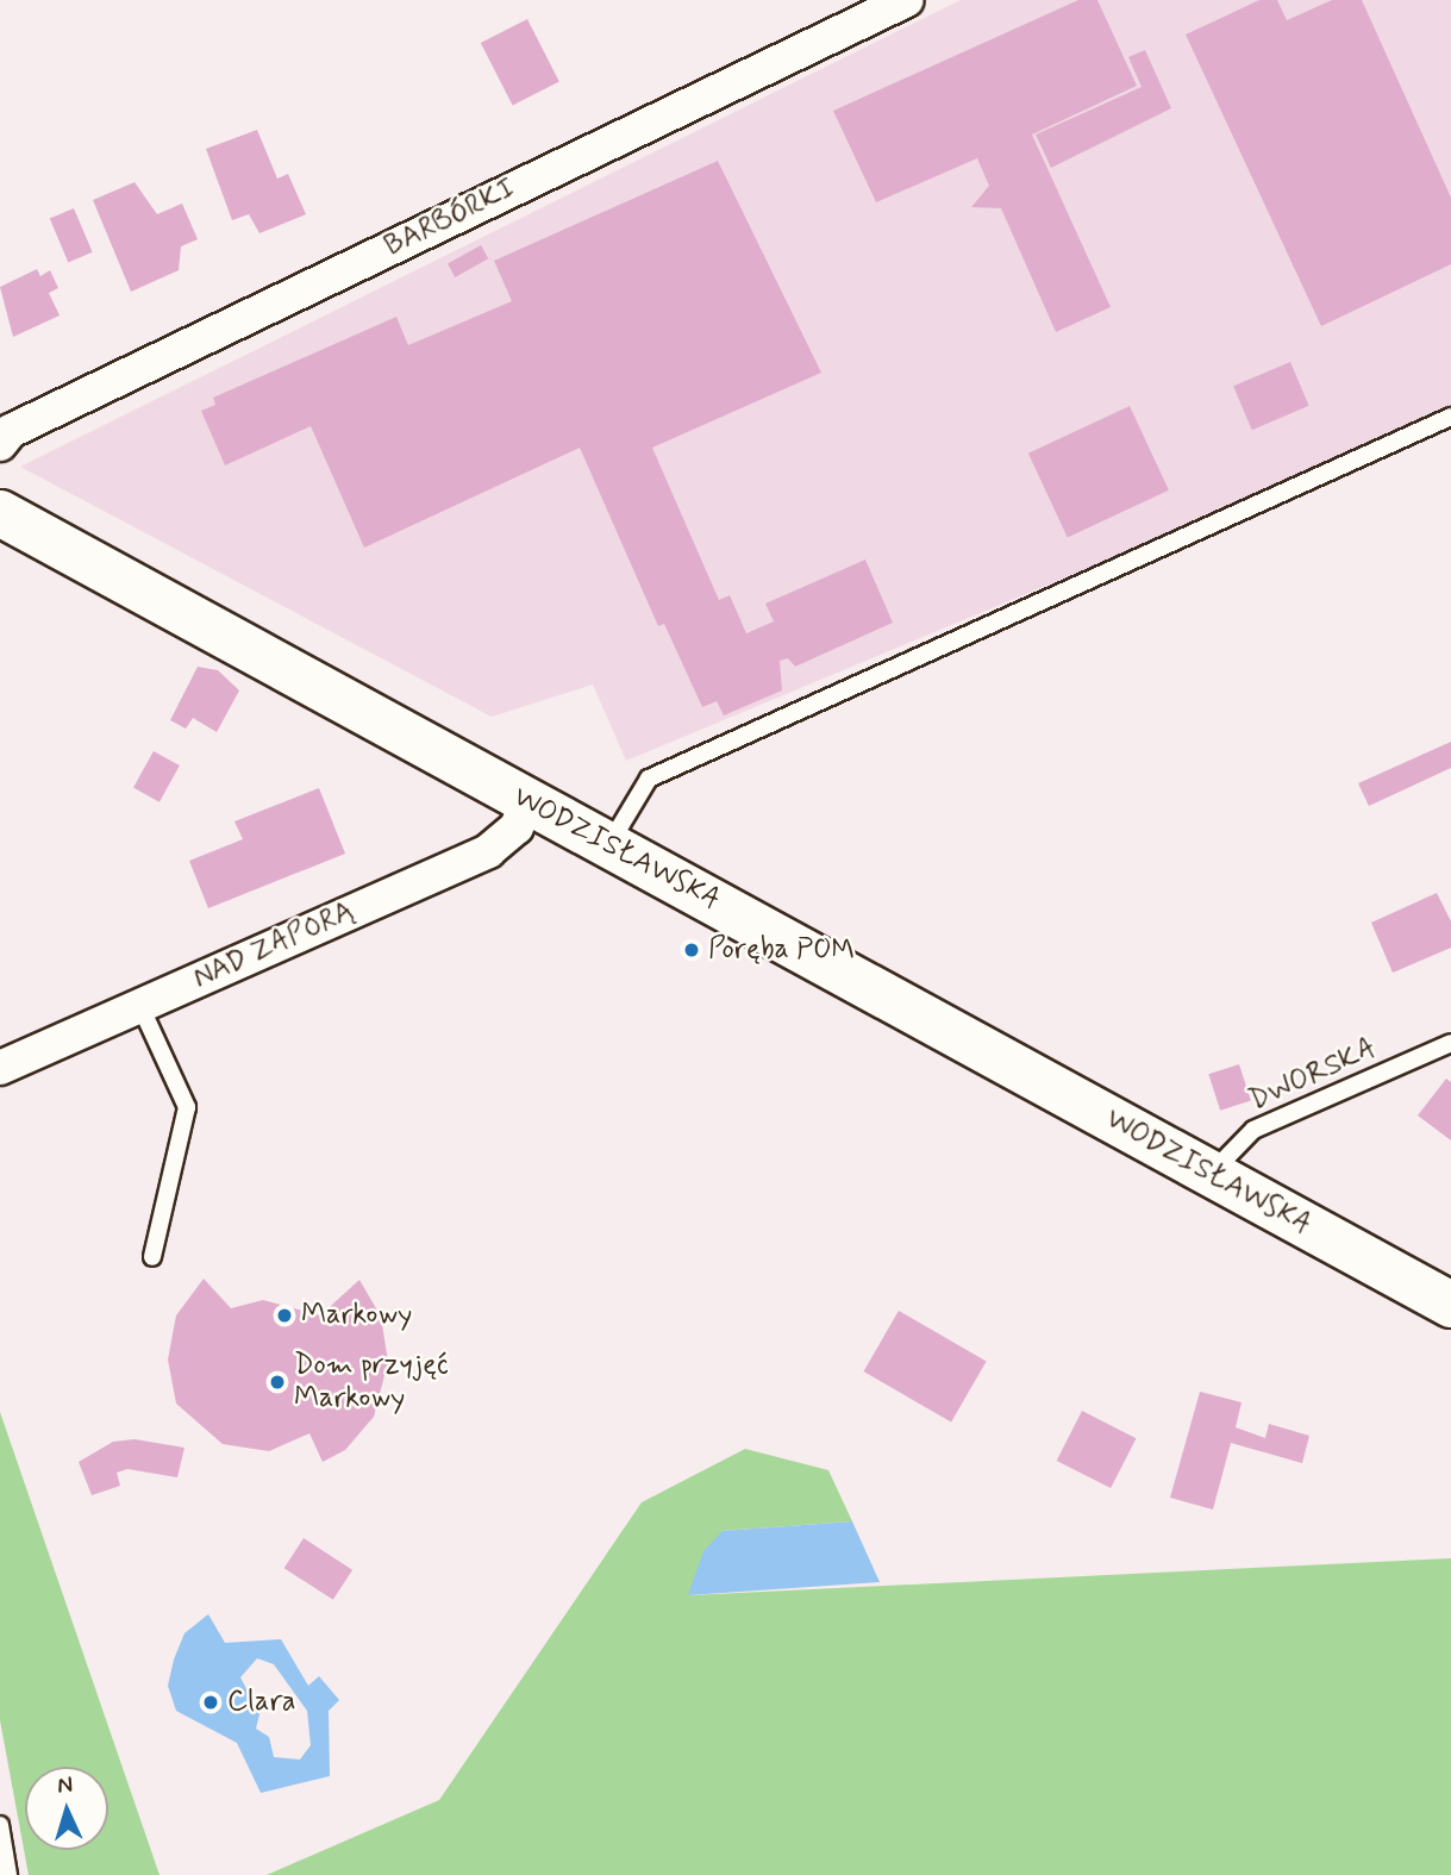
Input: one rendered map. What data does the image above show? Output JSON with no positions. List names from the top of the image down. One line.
{"streets":{"main road":["WODZISŁAWSKA"],"street":["BARBÓRKI","NAD ZAPORĄ"],"lane":["DWORSKA"]},"crossings":[["WODZISŁAWSKA","NAD ZAPORĄ"],["WODZISŁAWSKA","DWORSKA"]],"places":["Poręba POM","Markowy","Dom przyjęć Markowy","Clara"],"north":"top"}
